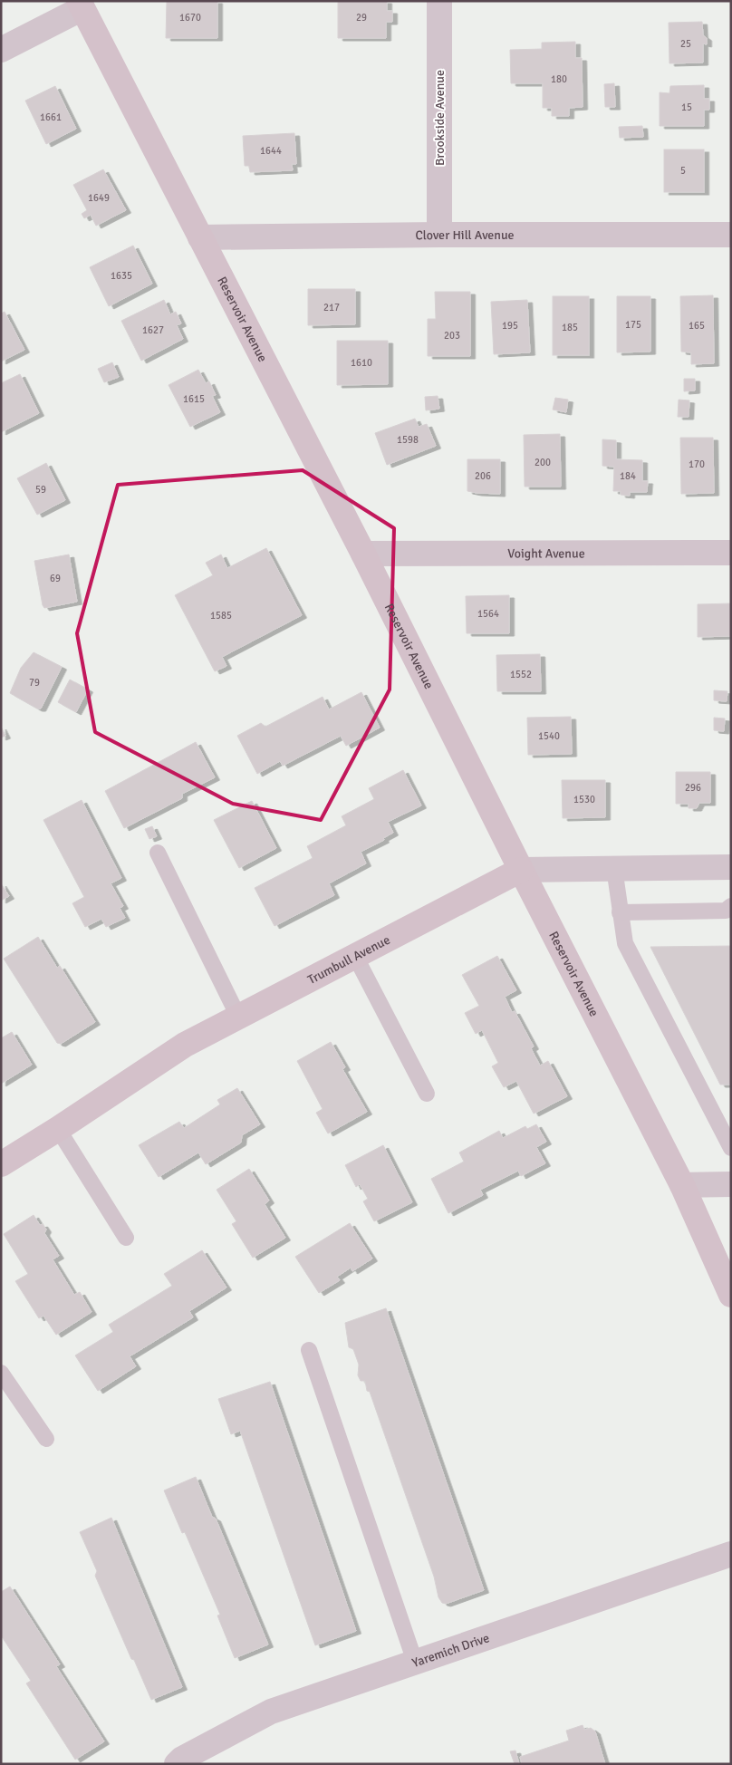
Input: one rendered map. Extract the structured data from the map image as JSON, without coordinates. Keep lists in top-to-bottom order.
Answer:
{
  "streets": {
    "main road": ["Reservoir Avenue", "Trumbull Avenue"],
    "street": [
      "Brookside Avenue",
      "Clover Hill Avenue",
      "Voight Avenue",
      "Yaremich Drive"
    ]
  },
  "crossings": [
    ["Brookside Avenue", "Clover Hill Avenue"],
    ["Clover Hill Avenue", "Reservoir Avenue"],
    ["Reservoir Avenue", "Voight Avenue"],
    ["Reservoir Avenue", "Trumbull Avenue"]
  ],
  "house_numbers": [
    "1670",
    "29",
    "25",
    "180",
    "15",
    "1661",
    "1644",
    "5",
    "1649",
    "1635",
    "217",
    "175",
    "195",
    "165",
    "185",
    "1627",
    "203",
    "1610",
    "1615",
    "1598",
    "200",
    "170",
    "206",
    "184",
    "59",
    "69",
    "1564",
    "1585",
    "1552",
    "79",
    "1540",
    "296",
    "1530"
  ]
}
